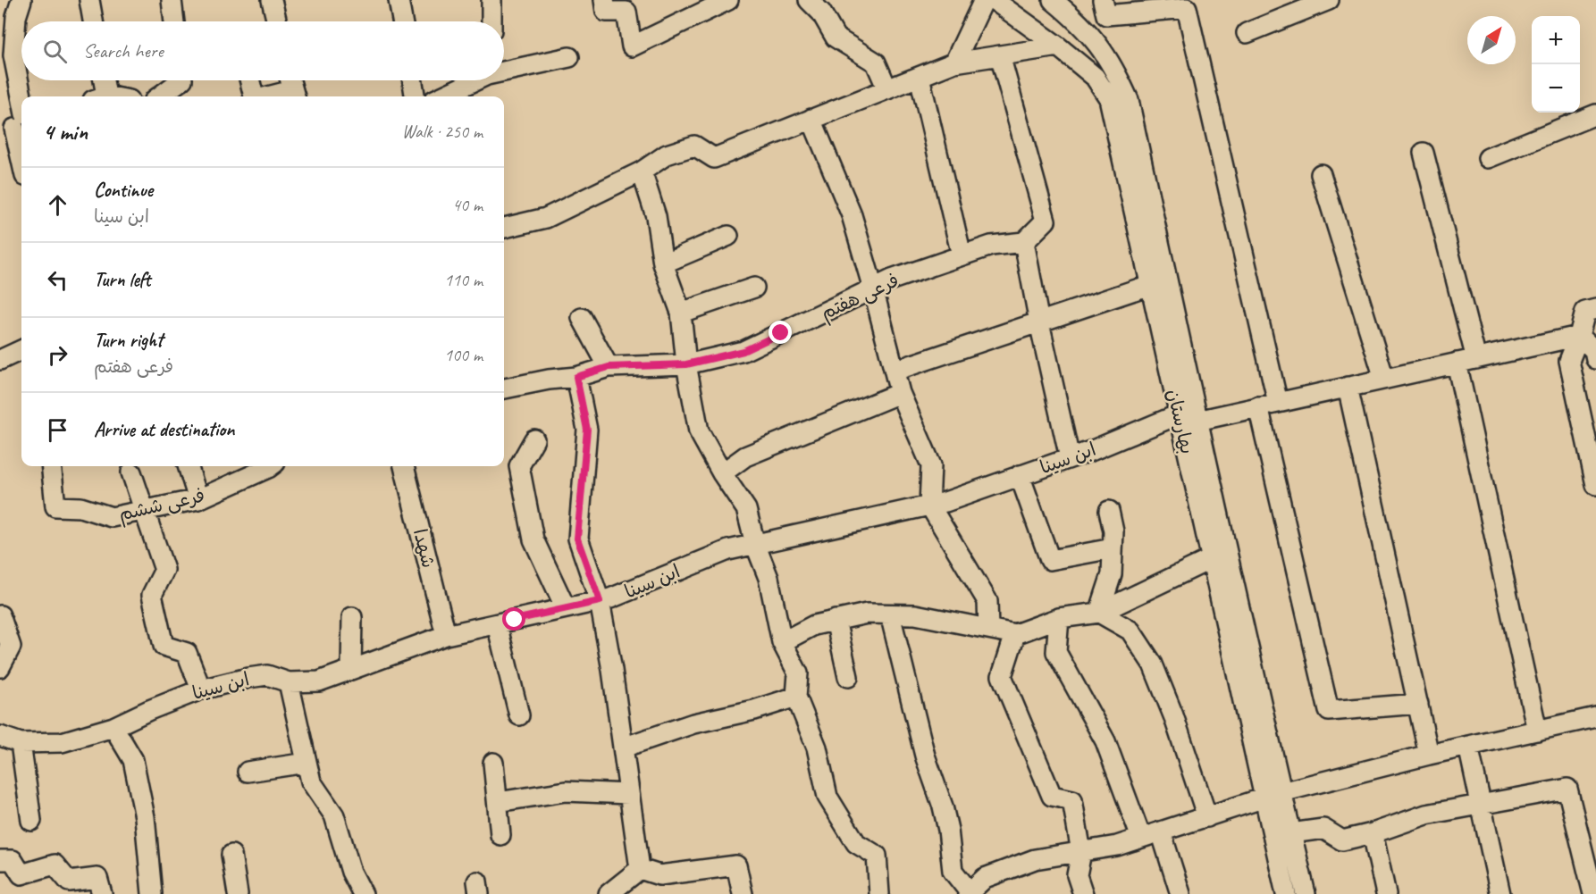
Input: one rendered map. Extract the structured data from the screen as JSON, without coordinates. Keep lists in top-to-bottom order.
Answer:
{
  "streets": {
    "street": [
      "فرعی هفتم",
      "بهارستان",
      "ابن سینا",
      "فرعی ششم",
      "شهدا"
    ]
  },
  "crossings": [
    ["بهارستان", "ابن سینا"],
    ["ابن سینا", "شهدا"]
  ],
  "north": "top right",
  "page": {
    "map_buttons": ["+", "−"],
    "search": "Search here",
    "heading": ["4 min", "Walk · 250 m"],
    "list": [
      ["Continue", "ابن سینا", "40 m"],
      ["Turn left", "110 m"],
      ["Turn right", "فرعی هفتم", "100 m"],
      "Arrive at destination"
    ]
  }
}
